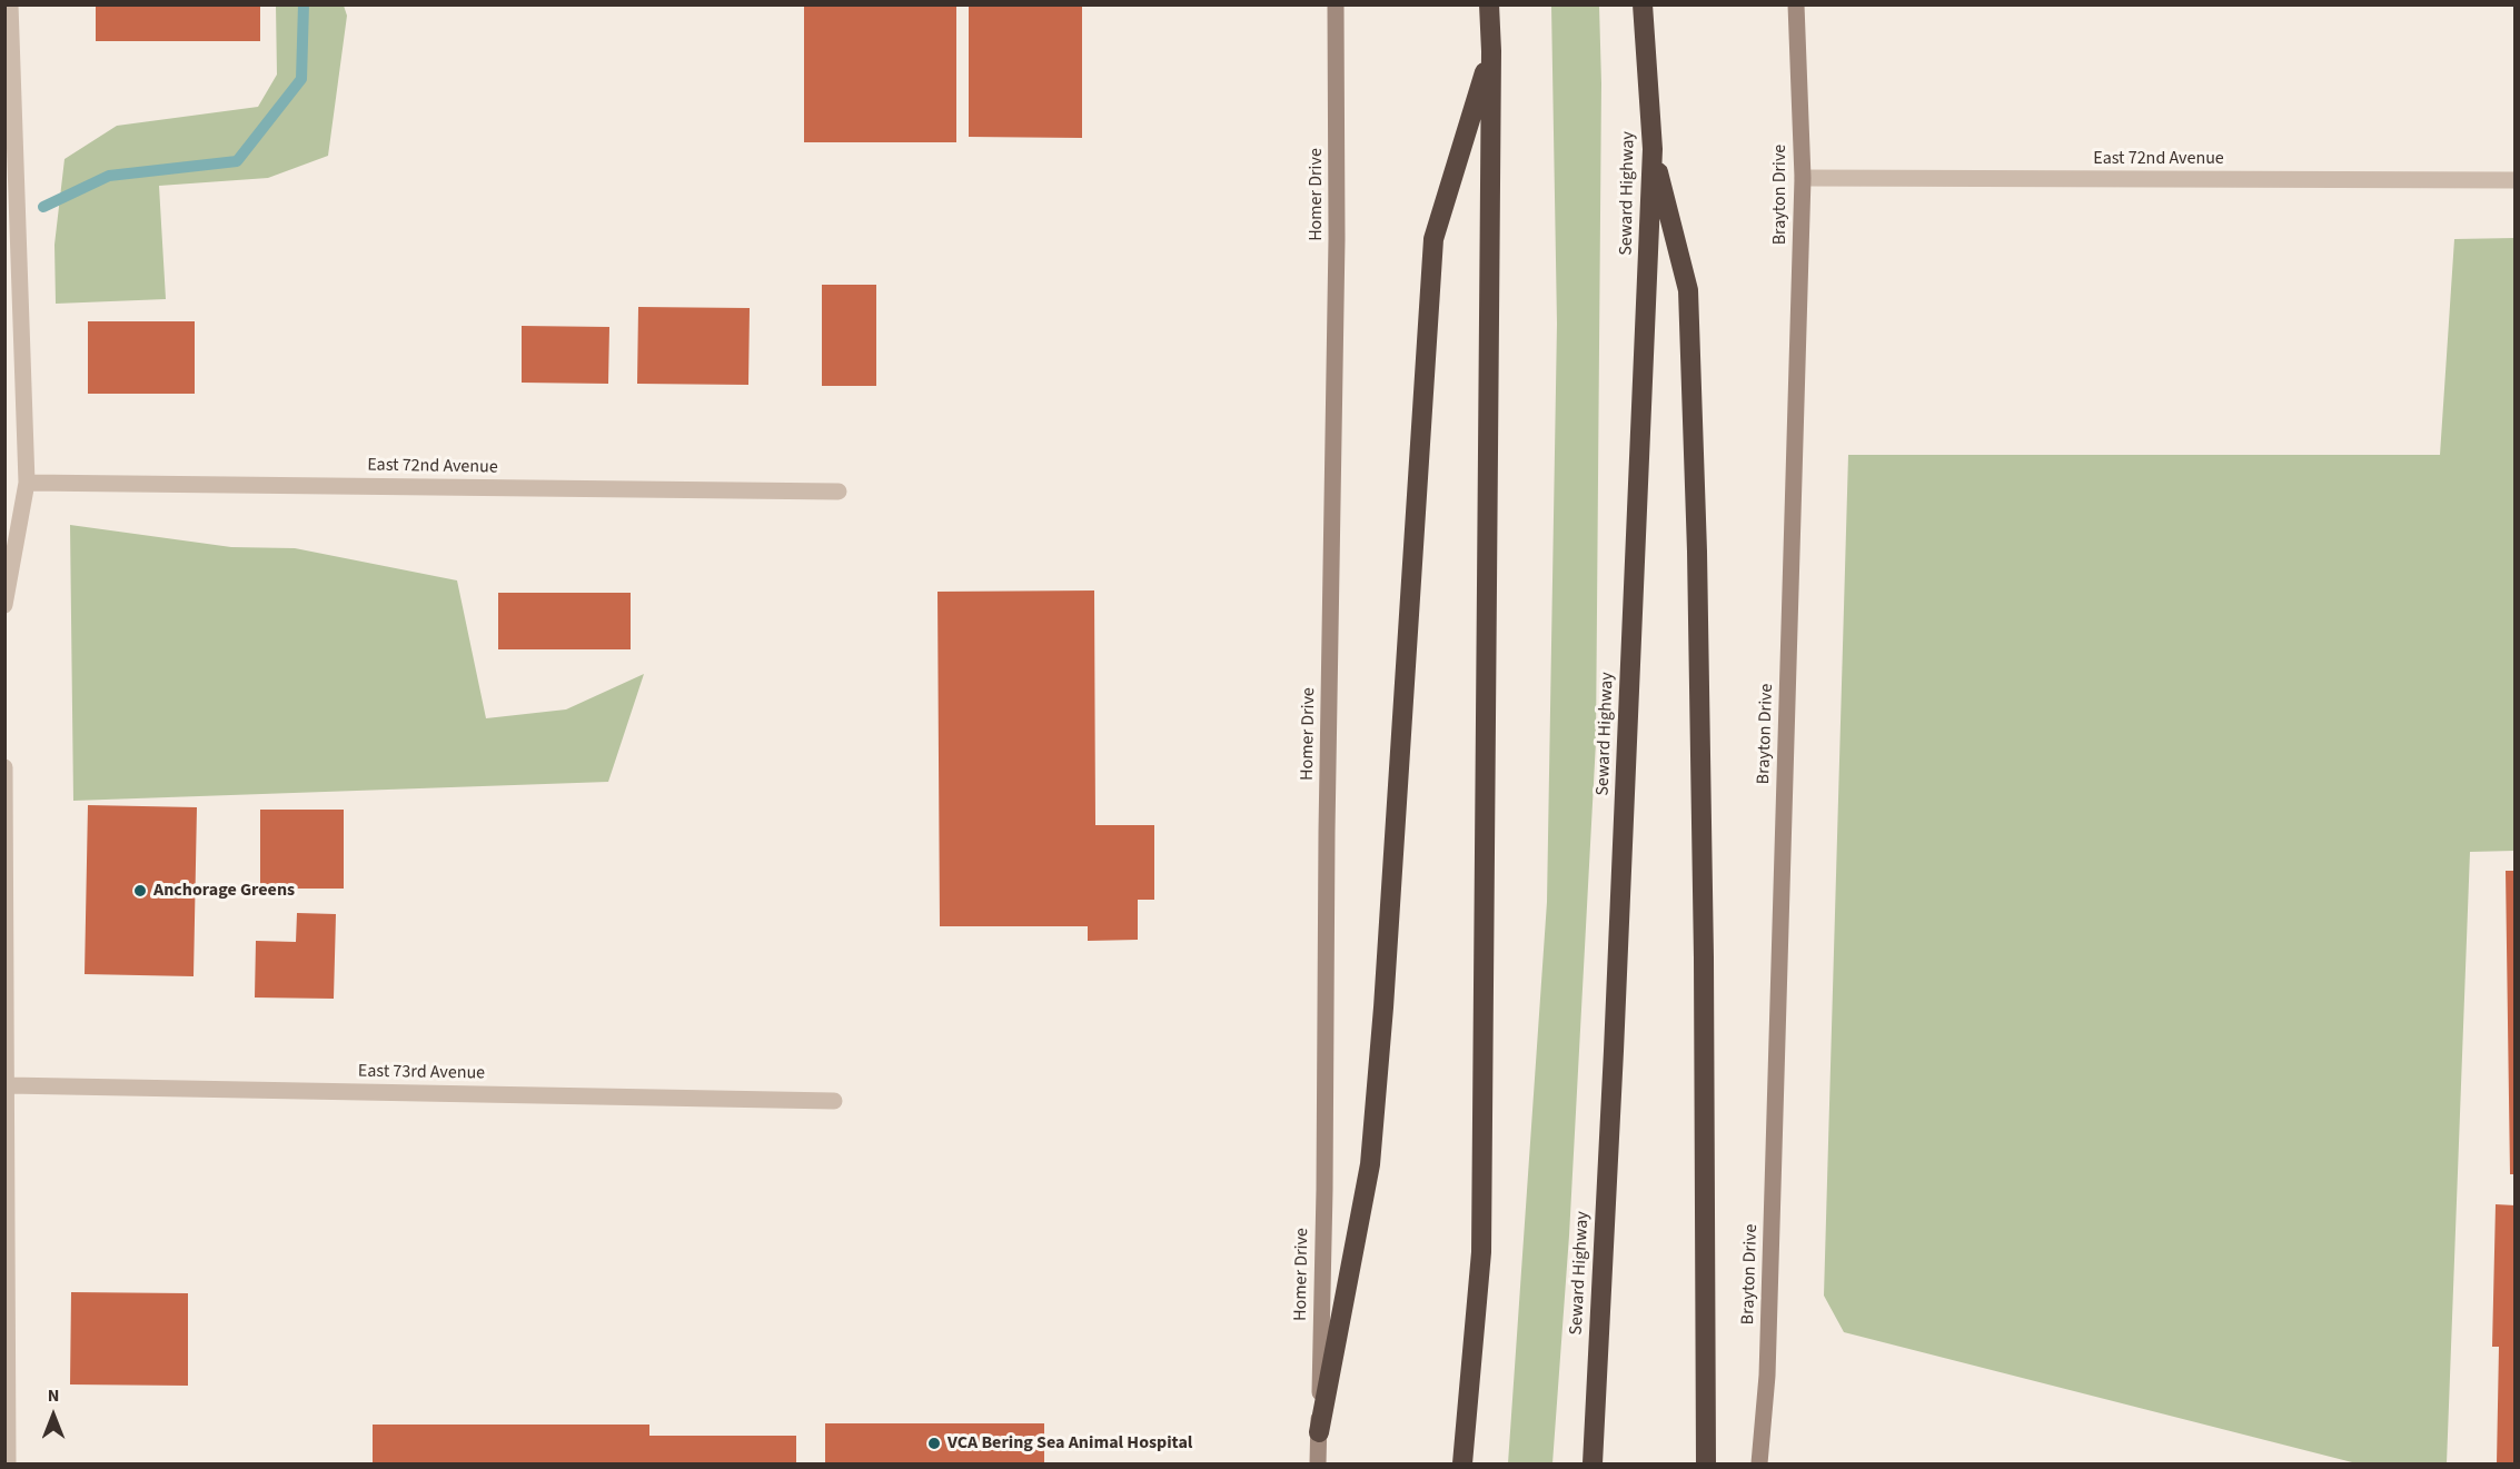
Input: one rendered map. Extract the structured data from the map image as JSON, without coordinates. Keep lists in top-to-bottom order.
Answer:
{
  "streets": {
    "highway": ["Seward Highway"],
    "street": [
      "East 72nd Avenue",
      "Homer Drive",
      "Brayton Drive",
      "East 73rd Avenue"
    ]
  },
  "crossings": [
    ["East 72nd Avenue", "Brayton Drive"]
  ],
  "places": ["Anchorage Greens", "VCA Bering Sea Animal Hospital"],
  "north": "top"
}
